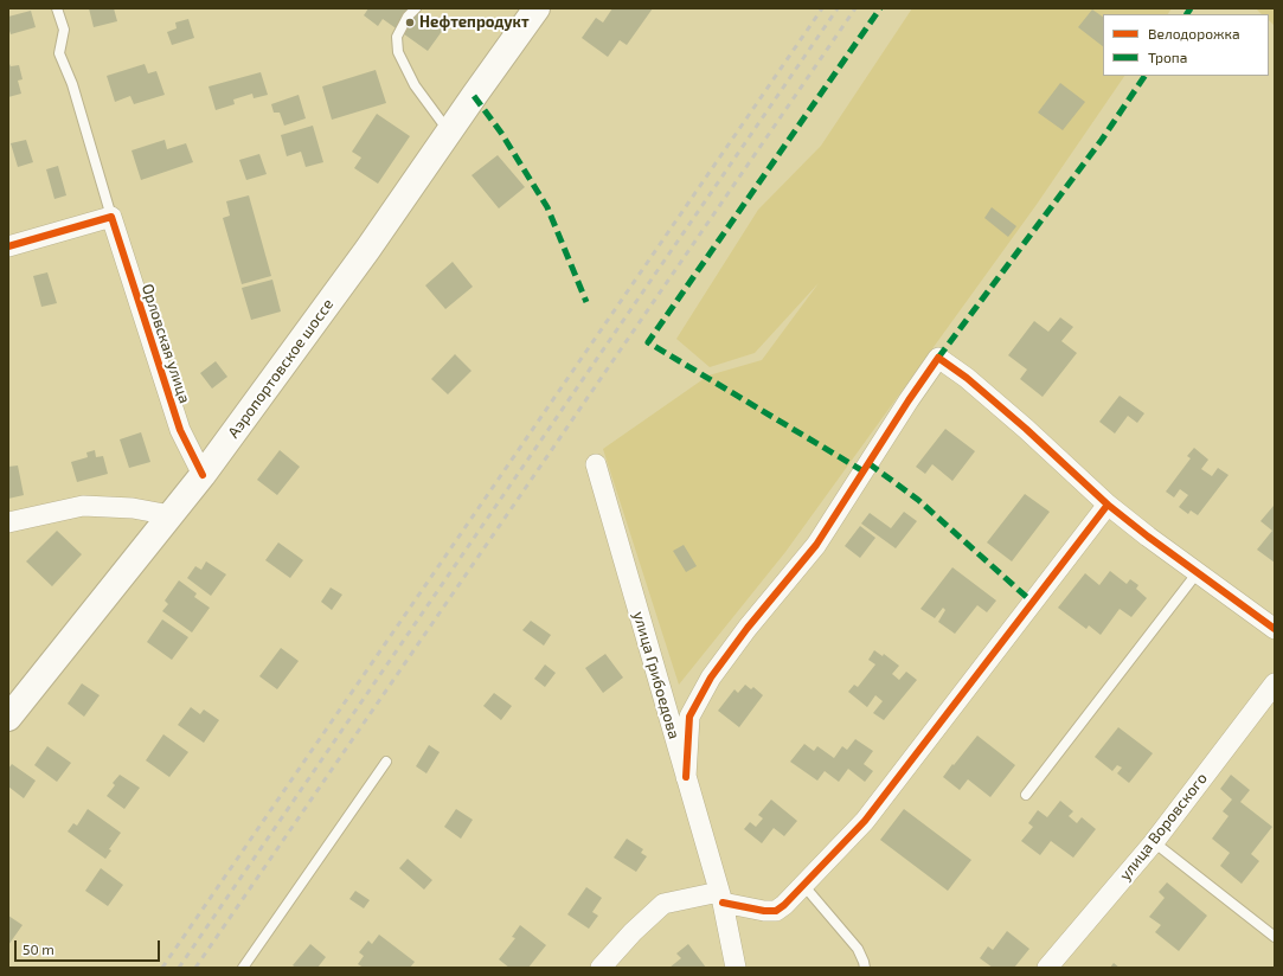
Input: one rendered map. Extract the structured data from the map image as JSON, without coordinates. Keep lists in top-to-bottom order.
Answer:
{
  "streets": {
    "main road": ["Аэропортовское шоссе"],
    "street": ["Орловская улица", "улица Грибоедова", "улица Воровского"]
  },
  "crossings": [
    ["Орловская улица", "Аэропортовское шоссе"]
  ],
  "places": ["Нефтепродукт"],
  "legend": ["Велодорожка", "Тропа"],
  "scale_bar": "50 m"
}
